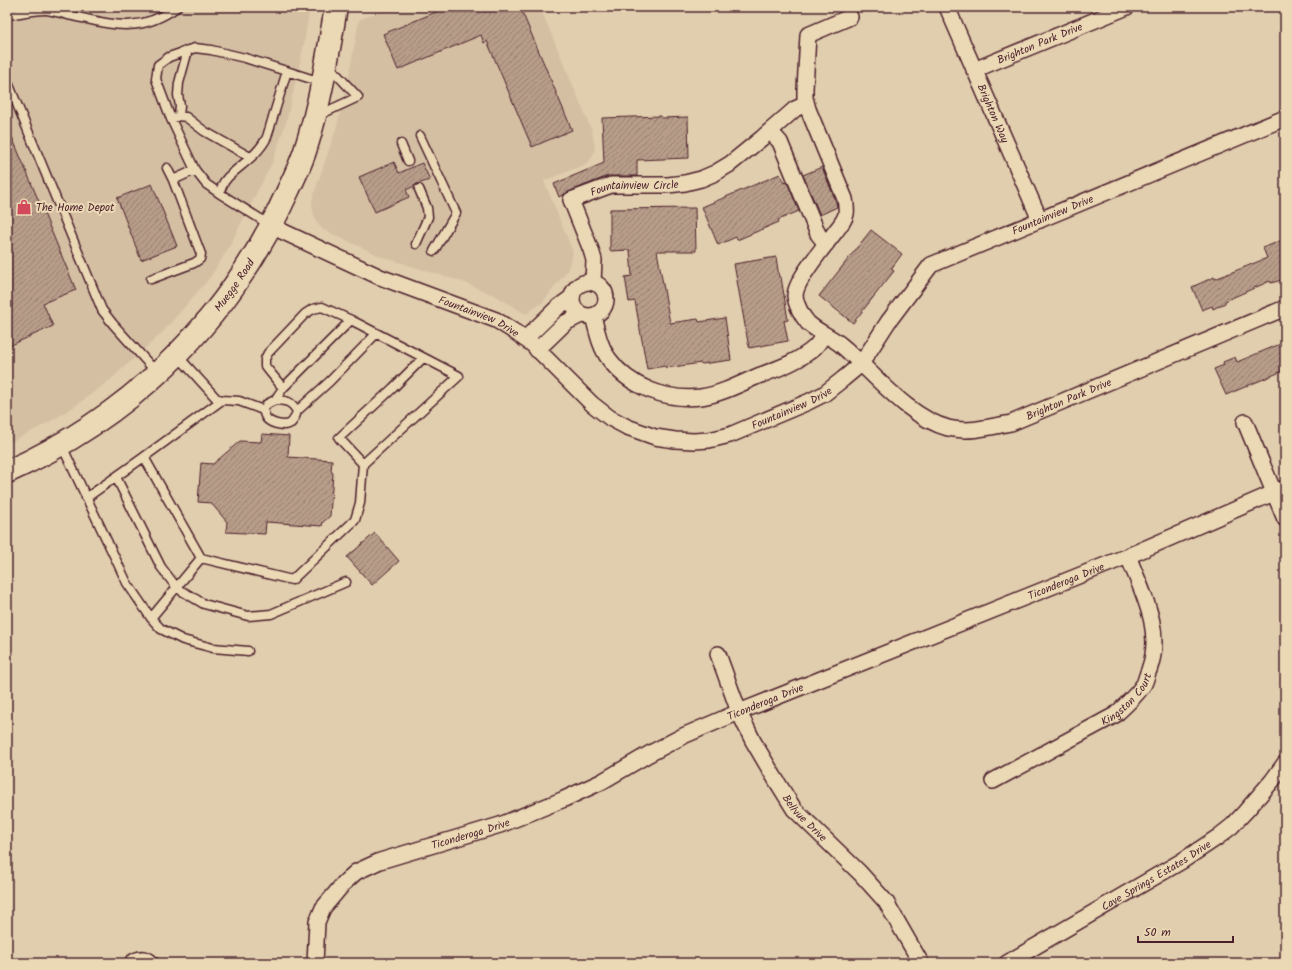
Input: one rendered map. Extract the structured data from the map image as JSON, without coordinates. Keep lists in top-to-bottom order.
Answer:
{
  "streets": {
    "main road": ["Muegge Road"],
    "street": [
      "Brighton Park Drive",
      "Brighton Way",
      "Fountainview Circle",
      "Fountainview Drive",
      "Ticonderoga Drive",
      "Kingston Court",
      "Bellvue Drive",
      "Cave Springs Estates Drive"
    ]
  },
  "crossings": [
    ["Brighton Park Drive", "Brighton Way"],
    ["Brighton Park Drive", "Fountainview Drive"],
    ["Brighton Way", "Fountainview Drive"],
    ["Fountainview Drive", "Muegge Road"],
    ["Ticonderoga Drive", "Kingston Court"],
    ["Ticonderoga Drive", "Bellvue Drive"]
  ],
  "places": {
    "shop": ["The Home Depot"]
  },
  "scale_bar": "50 m"
}
